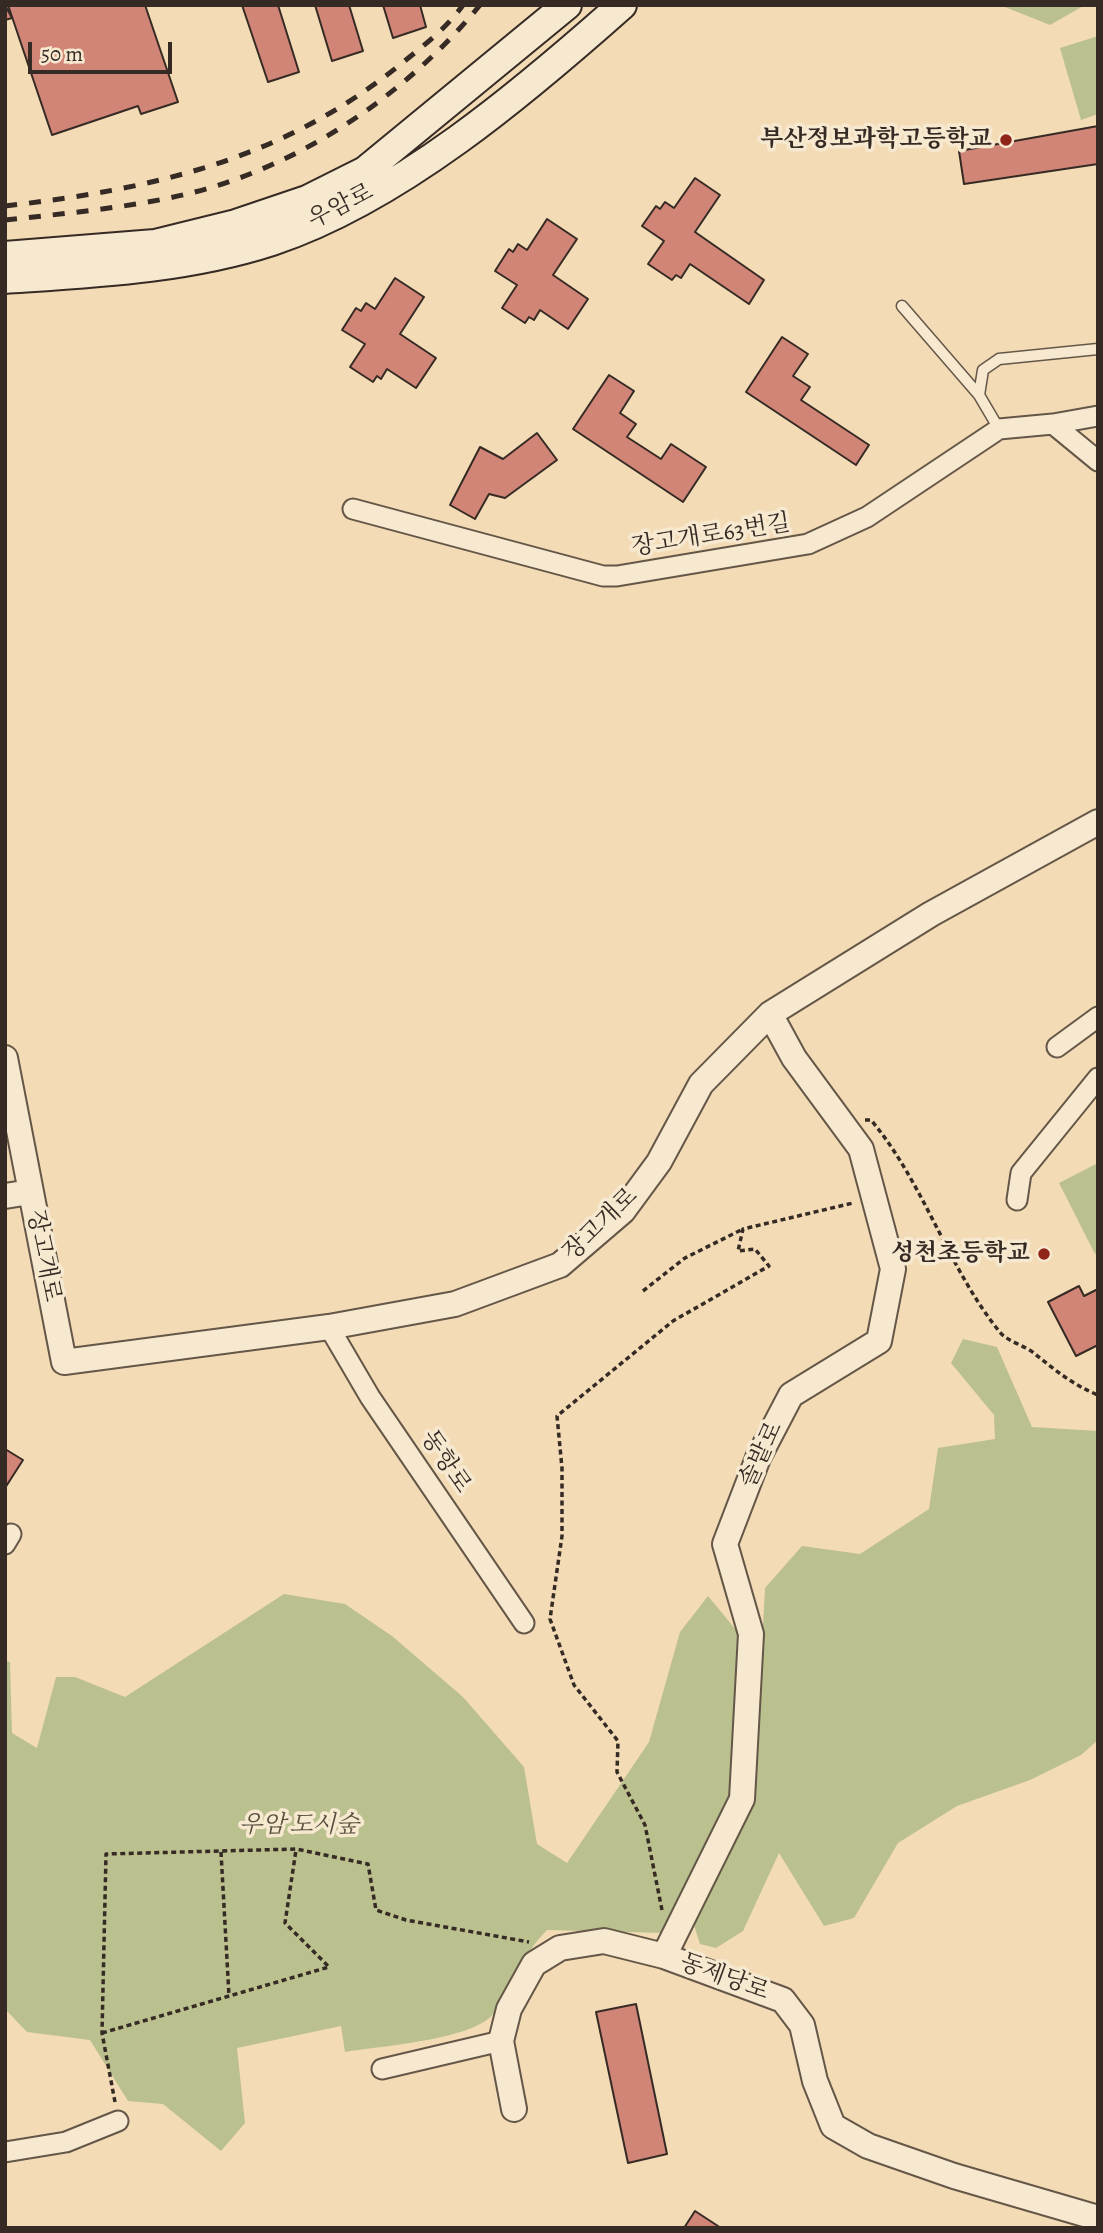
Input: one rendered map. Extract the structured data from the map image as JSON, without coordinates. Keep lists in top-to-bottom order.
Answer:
{
  "streets": {
    "main road": ["우암로"],
    "street": [
      "장고개로63번길",
      "장고개로",
      "솔밭로",
      "동항로",
      "동제당로"
    ]
  },
  "crossings": [
    ["장고개로", "솔밭로"],
    ["장고개로", "동항로"],
    ["솔밭로", "동제당로"]
  ],
  "parks": ["우암 도시숲"],
  "places": ["부산정보과학고등학교", "성천초등학교"],
  "scale_bar": "50 m"
}
